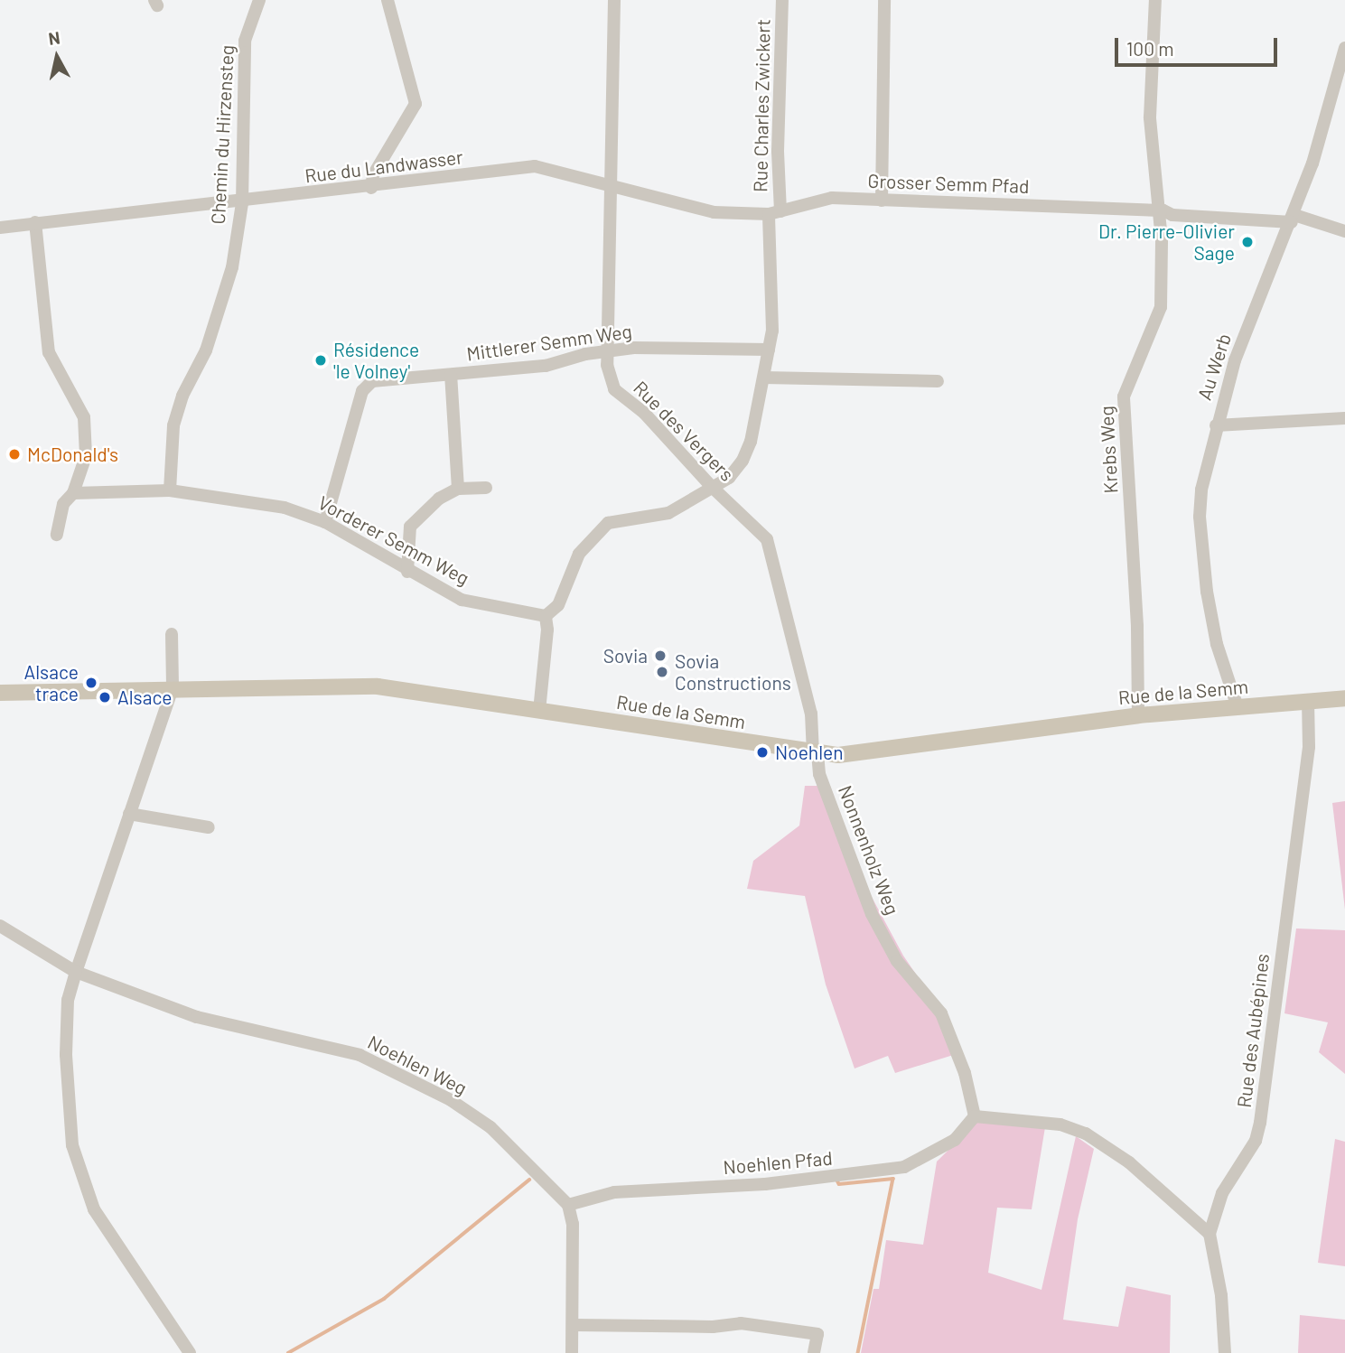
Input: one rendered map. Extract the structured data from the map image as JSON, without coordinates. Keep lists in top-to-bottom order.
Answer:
{
  "streets": {
    "main road": ["Rue de la Semm"],
    "street": [
      "Rue Charles Zwickert",
      "Chemin du Hirzensteg",
      "Rue du Landwasser",
      "Grosser Semm Pfad",
      "Mittlerer Semm Weg",
      "Au Werb",
      "Rue des Vergers",
      "Krebs Weg",
      "Vorderer Semm Weg",
      "Nonnenholz Weg",
      "Rue des Aubépines",
      "Noehlen Weg",
      "Noehlen Pfad"
    ]
  },
  "crossings": [
    ["Rue Charles Zwickert", "Rue du Landwasser"],
    ["Rue Charles Zwickert", "Grosser Semm Pfad"],
    ["Chemin du Hirzensteg", "Rue du Landwasser"],
    ["Chemin du Hirzensteg", "Vorderer Semm Weg"],
    ["Rue du Landwasser", "Grosser Semm Pfad"],
    ["Rue du Landwasser", "Rue des Vergers"],
    ["Grosser Semm Pfad", "Au Werb"],
    ["Grosser Semm Pfad", "Krebs Weg"],
    ["Mittlerer Semm Weg", "Rue des Vergers"],
    ["Mittlerer Semm Weg", "Vorderer Semm Weg"],
    ["Au Werb", "Rue de la Semm"],
    ["Rue des Vergers", "Rue de la Semm"],
    ["Rue des Vergers", "Nonnenholz Weg"],
    ["Krebs Weg", "Rue de la Semm"],
    ["Rue de la Semm", "Nonnenholz Weg"],
    ["Rue de la Semm", "Rue des Aubépines"],
    ["Nonnenholz Weg", "Noehlen Pfad"],
    ["Noehlen Weg", "Noehlen Pfad"]
  ],
  "places": [
    "Dr. Pierre-Olivier Sage",
    "Résidence 'le Volney'",
    "McDonald's",
    "Sovia",
    "Sovia Constructions",
    "Alsace trace",
    "Alsace",
    "Noehlen"
  ],
  "scale_bar": "100 m",
  "north": "top"
}
